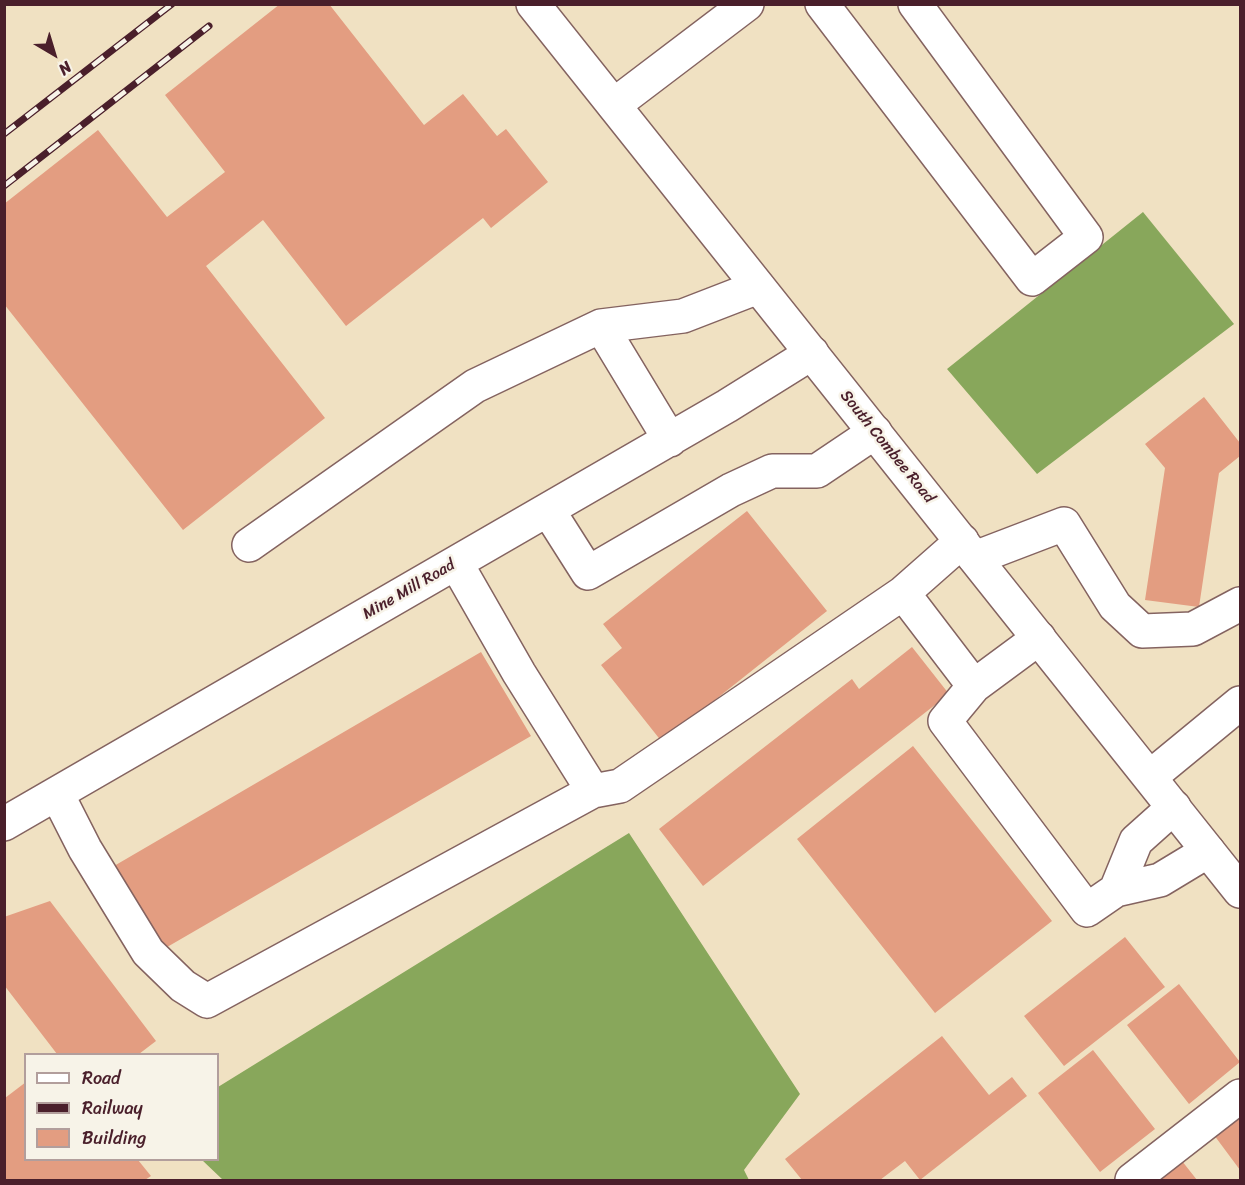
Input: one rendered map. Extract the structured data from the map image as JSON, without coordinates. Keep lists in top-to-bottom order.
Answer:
{
  "streets": {
    "main road": ["South Combee Road", "Mine Mill Road"]
  },
  "crossings": [
    ["South Combee Road", "Mine Mill Road"]
  ],
  "legend": ["Road", "Railway", "Building"],
  "north": "bottom right"
}
